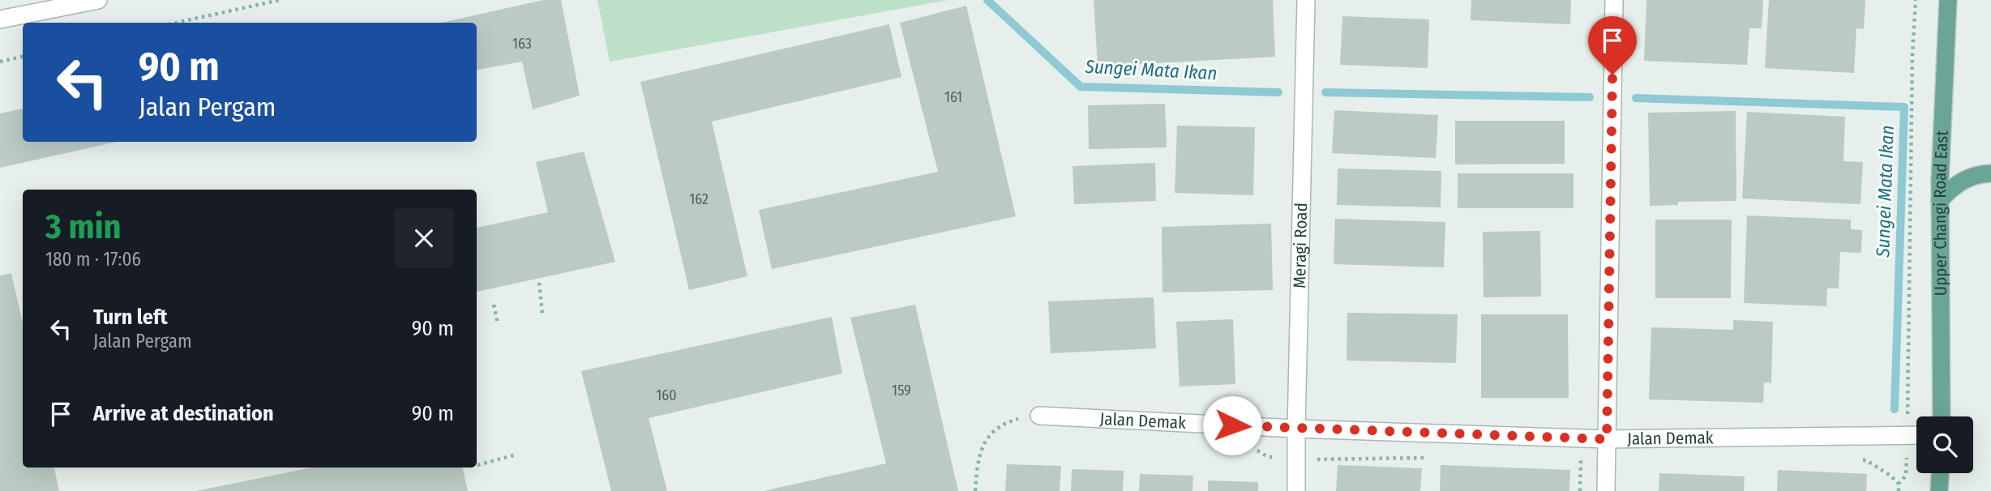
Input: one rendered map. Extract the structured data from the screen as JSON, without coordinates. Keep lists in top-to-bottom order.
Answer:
{
  "streets": {
    "main road": ["Upper Changi Road East"],
    "street": ["Meragi Road", "Jalan Demak"]
  },
  "crossings": [
    ["Meragi Road", "Jalan Demak"]
  ],
  "water": ["Sungei Mata Ikan"],
  "house_numbers": [
    "163",
    "161",
    "162",
    "159",
    "160"
  ],
  "page": {
    "turn": ["90 m", "Jalan Pergam"],
    "heading": ["3 min", "180 m · 17:06"],
    "list": [
      {
        "name": "Turn left",
        "note": "Jalan Pergam",
        "value": "90 m"
      },
      {
        "name": "Arrive at destination",
        "value": "90 m"
      }
    ]
  }
}
